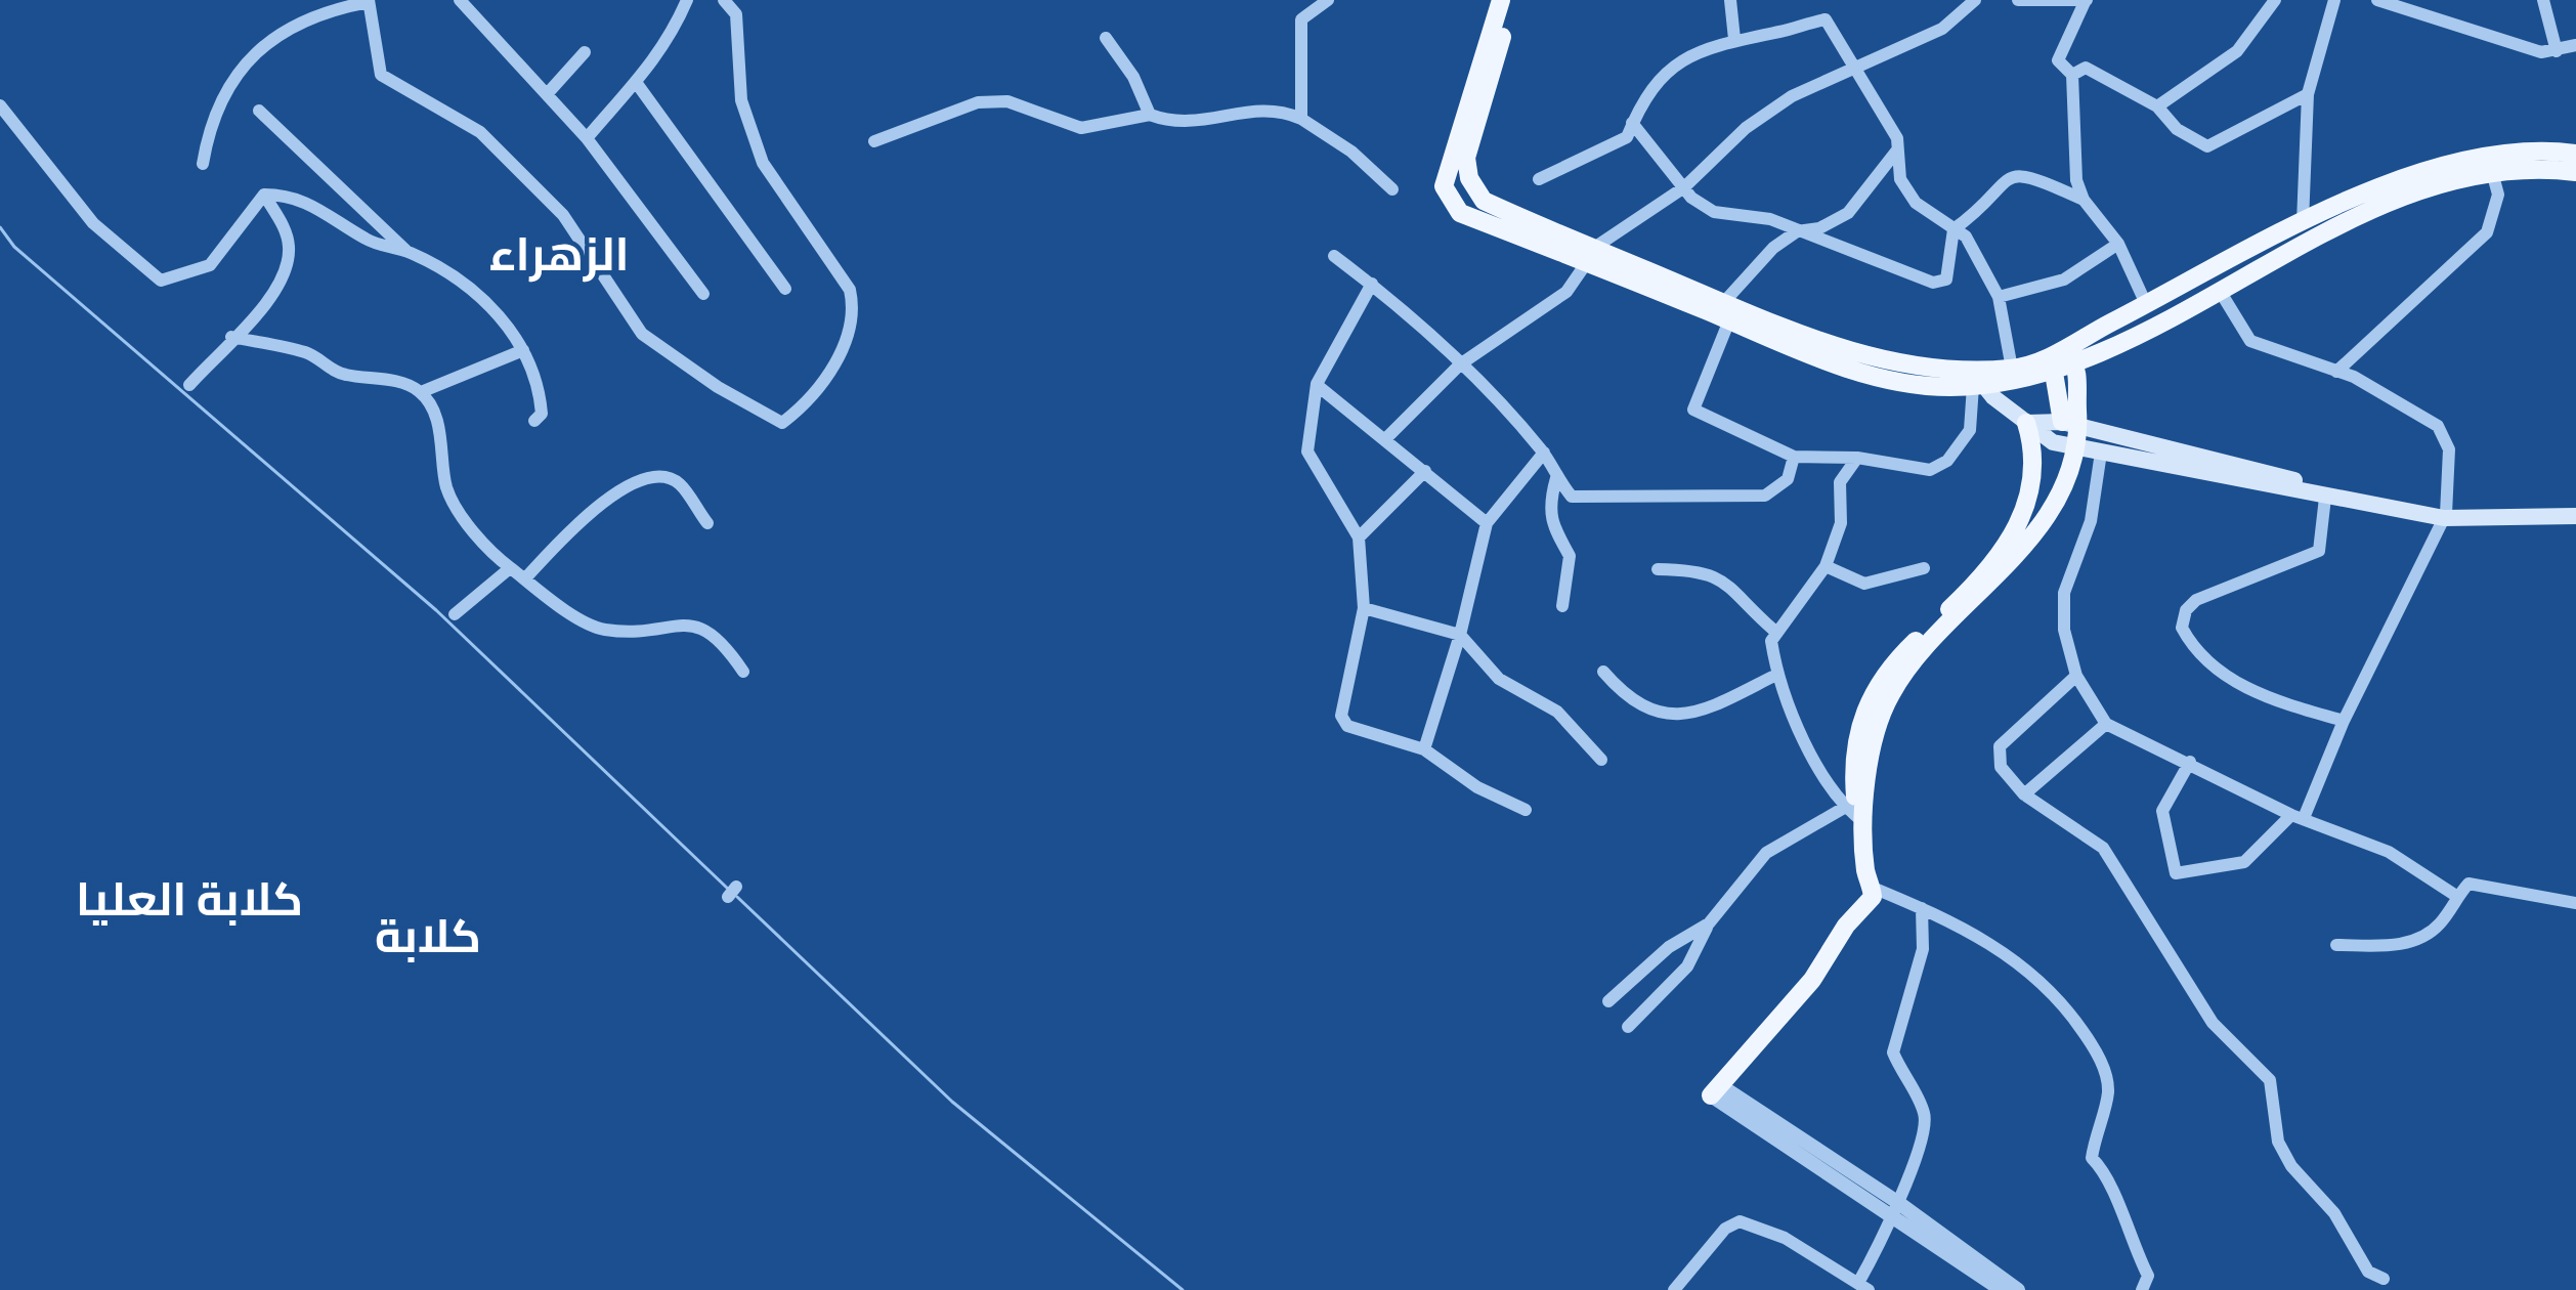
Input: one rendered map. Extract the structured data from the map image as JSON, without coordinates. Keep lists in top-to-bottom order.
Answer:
{
  "districts": ["الزهراء", "كلابة العليا", "كلابة"]
}
